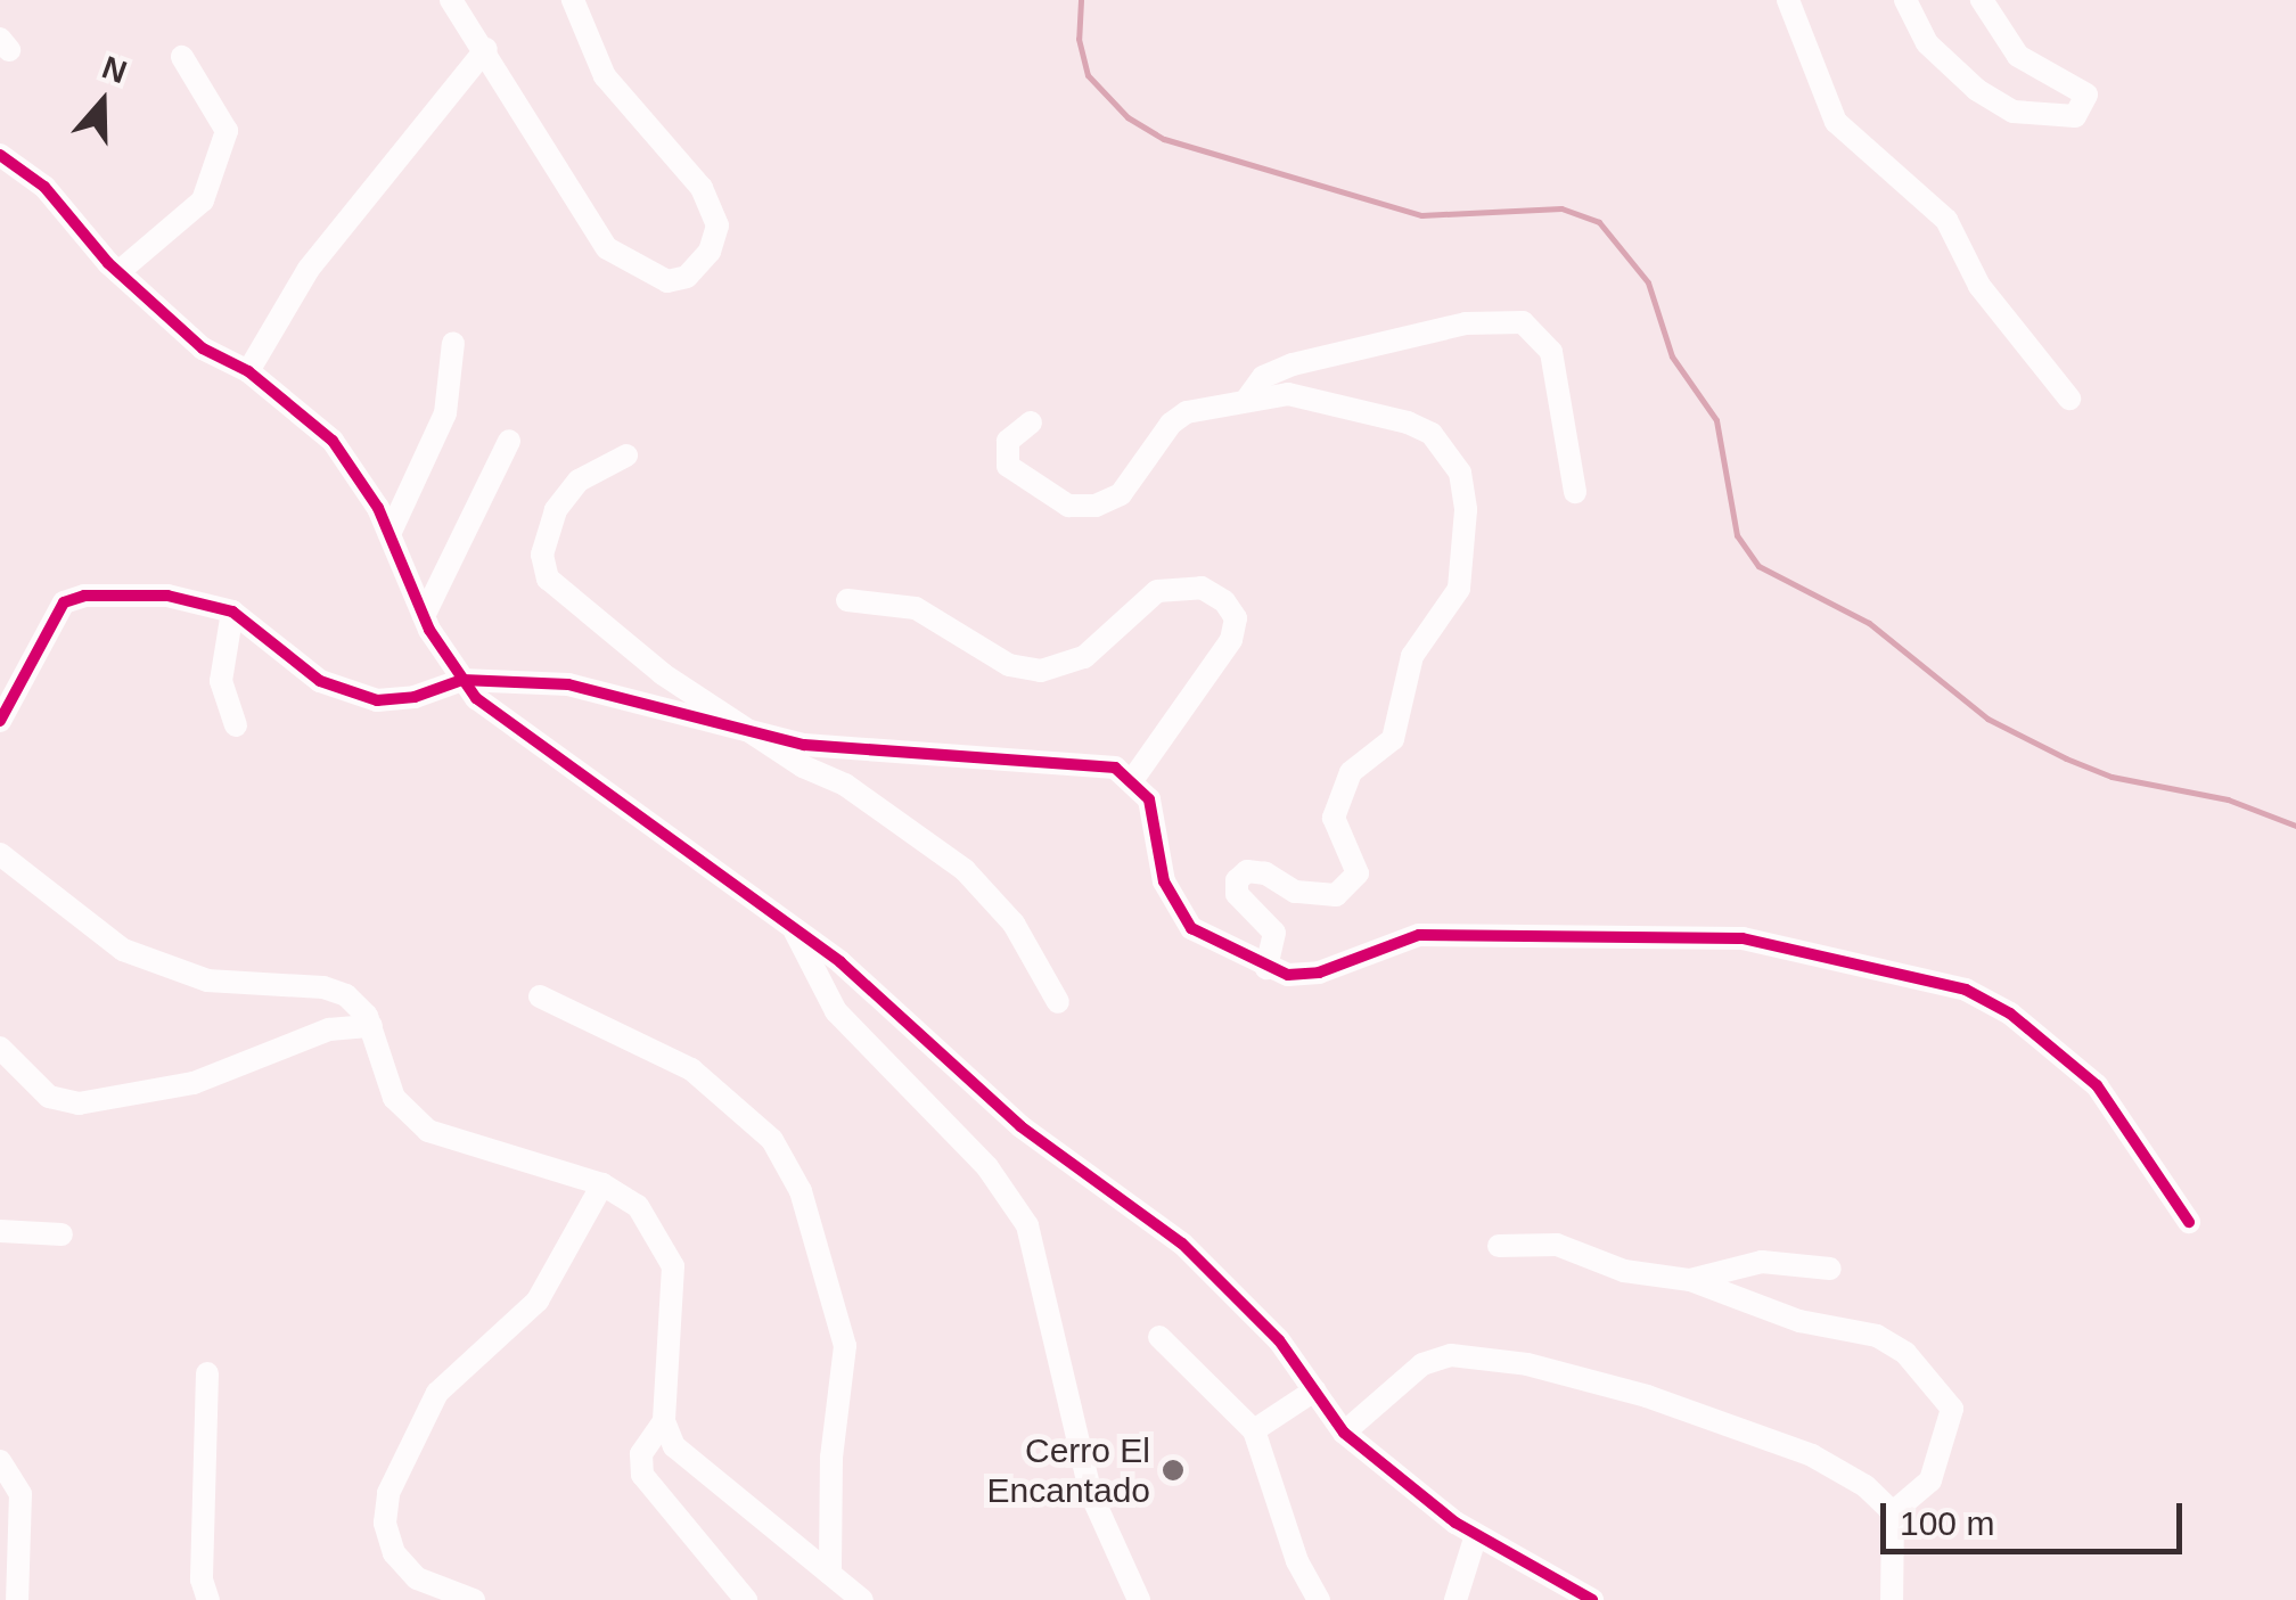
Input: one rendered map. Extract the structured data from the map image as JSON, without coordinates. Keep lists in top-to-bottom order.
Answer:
{
  "places": ["Cerro El Encantado"],
  "scale_bar": "100 m",
  "north": "top"
}
